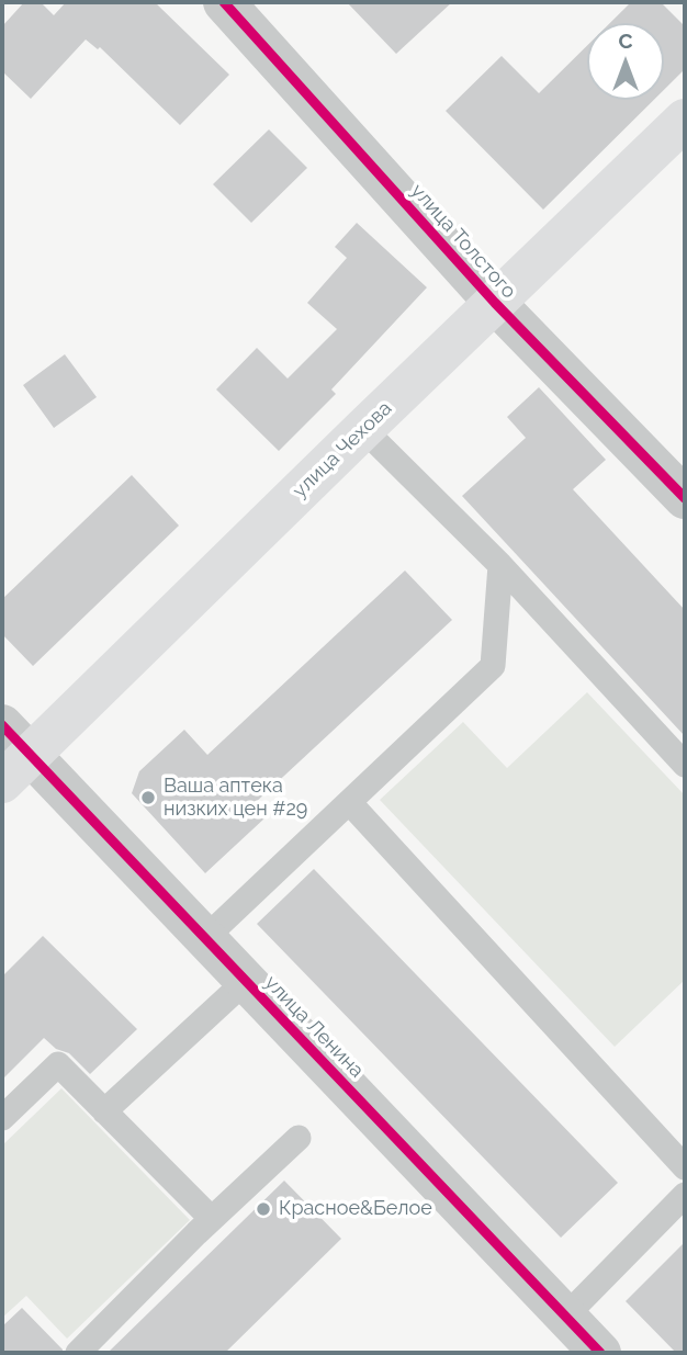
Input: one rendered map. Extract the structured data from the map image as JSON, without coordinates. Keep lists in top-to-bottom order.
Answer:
{
  "streets": {
    "main road": ["улица Чехова"],
    "street": ["улица Толстого", "улица Ленина"]
  },
  "crossings": [
    ["улица Толстого", "улица Чехова"],
    ["улица Чехова", "улица Ленина"]
  ],
  "places": ["Ваша аптека низких цен #29", "Красное&Белое"],
  "north": "top"
}
